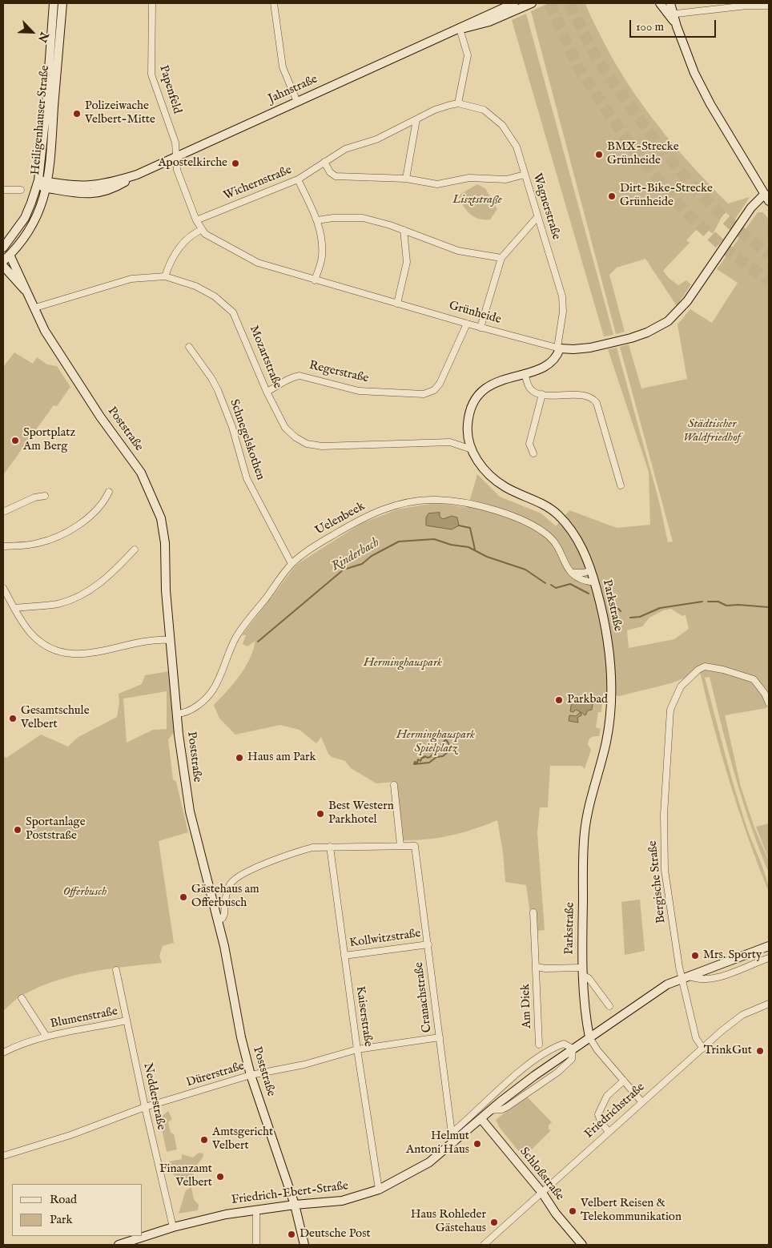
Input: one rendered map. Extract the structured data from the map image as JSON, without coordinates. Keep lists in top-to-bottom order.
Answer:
{
  "streets": {
    "street": [
      "Papenfeld",
      "Jahnstraße",
      "Heiligenhauser Straße",
      "Wichernstraße",
      "Wagnerstraße",
      "Grünheide",
      "Mozartstraße",
      "Regerstraße",
      "Poststraße",
      "Schnegelskothen",
      "Uelenbeek",
      "Parkstraße",
      "Bergische Straße",
      "Kollwitzstraße",
      "Cranachstraße",
      "Am Diek",
      "Kaiserstraße",
      "Blumenstraße",
      "Dürerstraße",
      "Nedderstraße",
      "Friedrichstraße",
      "Schloßstraße",
      "Friedrich-Ebert-Straße"
    ]
  },
  "crossings": [
    ["Papenfeld", "Jahnstraße"],
    ["Papenfeld", "Grünheide"],
    ["Jahnstraße", "Heiligenhauser Straße"],
    ["Jahnstraße", "Grünheide"],
    ["Heiligenhauser Straße", "Poststraße"],
    ["Wichernstraße", "Grünheide"],
    ["Wagnerstraße", "Grünheide"],
    ["Wagnerstraße", "Parkstraße"],
    ["Grünheide", "Regerstraße"],
    ["Grünheide", "Parkstraße"],
    ["Mozartstraße", "Regerstraße"],
    ["Mozartstraße", "Poststraße"],
    ["Mozartstraße", "Parkstraße"],
    ["Poststraße", "Uelenbeek"],
    ["Poststraße", "Dürerstraße"],
    ["Poststraße", "Friedrich-Ebert-Straße"],
    ["Schnegelskothen", "Uelenbeek"],
    ["Parkstraße", "Am Diek"],
    ["Parkstraße", "Friedrich-Ebert-Straße"],
    ["Bergische Straße", "Friedrichstraße"],
    ["Bergische Straße", "Friedrich-Ebert-Straße"],
    ["Kollwitzstraße", "Cranachstraße"],
    ["Kollwitzstraße", "Kaiserstraße"],
    ["Cranachstraße", "Dürerstraße"],
    ["Cranachstraße", "Friedrich-Ebert-Straße"],
    ["Kaiserstraße", "Dürerstraße"],
    ["Kaiserstraße", "Friedrich-Ebert-Straße"],
    ["Blumenstraße", "Nedderstraße"],
    ["Dürerstraße", "Nedderstraße"],
    ["Nedderstraße", "Friedrich-Ebert-Straße"],
    ["Friedrichstraße", "Schloßstraße"],
    ["Schloßstraße", "Friedrich-Ebert-Straße"]
  ],
  "water": ["Rinderbach"],
  "parks": [
    "Lisztstraße",
    "Städtischer Waldfriedhof",
    "Herminghauspark",
    "Herminghauspark Spielplatz",
    "Offerbusch"
  ],
  "places": [
    "Polizeiwache Velbert-Mitte",
    "BMX-Strecke Grünheide",
    "Apostelkirche",
    "Dirt-Bike-Strecke Grünheide",
    "Sportplatz Am Berg",
    "Parkbad",
    "Gesamtschule Velbert",
    "Haus am Park",
    "Best Western Parkhotel",
    "Sportanlage Poststraße",
    "Gästehaus am Offerbusch",
    "Mrs. Sporty",
    "TrinkGut",
    "Amtsgericht Velbert",
    "Helmut Antoni Haus",
    "Finanzamt Velbert",
    "Velbert Reisen & Telekommunikation",
    "Haus Rohleder Gästehaus",
    "Deutsche Post"
  ],
  "legend": ["Road", "Park"],
  "scale_bar": "100 m",
  "north": "bottom right"
}
